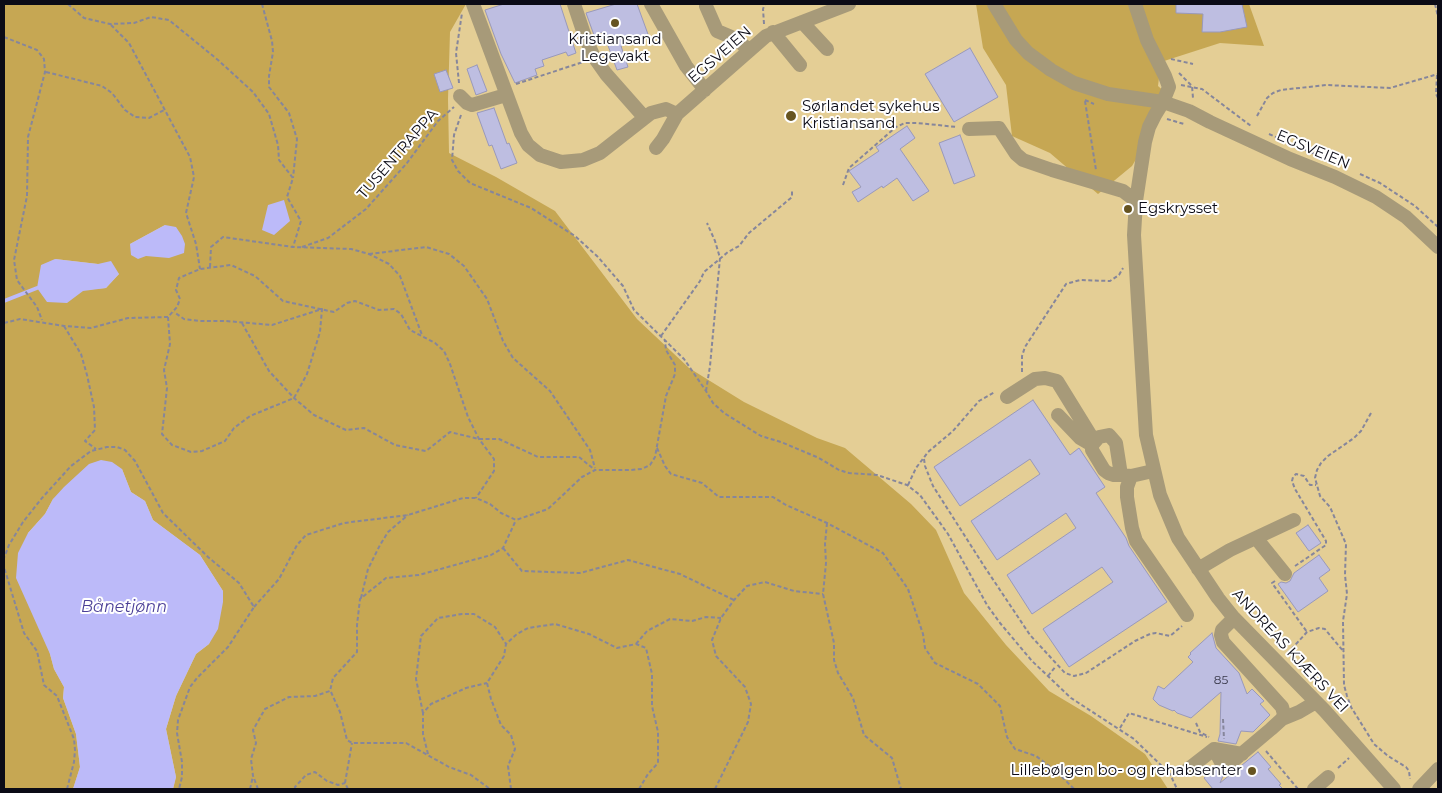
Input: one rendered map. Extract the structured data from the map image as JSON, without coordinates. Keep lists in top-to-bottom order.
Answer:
{
  "streets": {
    "street": ["EGSVEIEN", "ANDREAS KJÆRS VEI"],
    "path": ["TUSENTRAPPA"]
  },
  "crossings": [
    ["EGSVEIEN", "ANDREAS KJÆRS VEI"]
  ],
  "water": ["Bånetjønn"],
  "places": [
    "Kristiansand Legevakt",
    "Sørlandet sykehus Kristiansand",
    "Egskrysset",
    "Lillebølgen bo- og rehabsenter"
  ],
  "house_numbers": ["85"]
}
